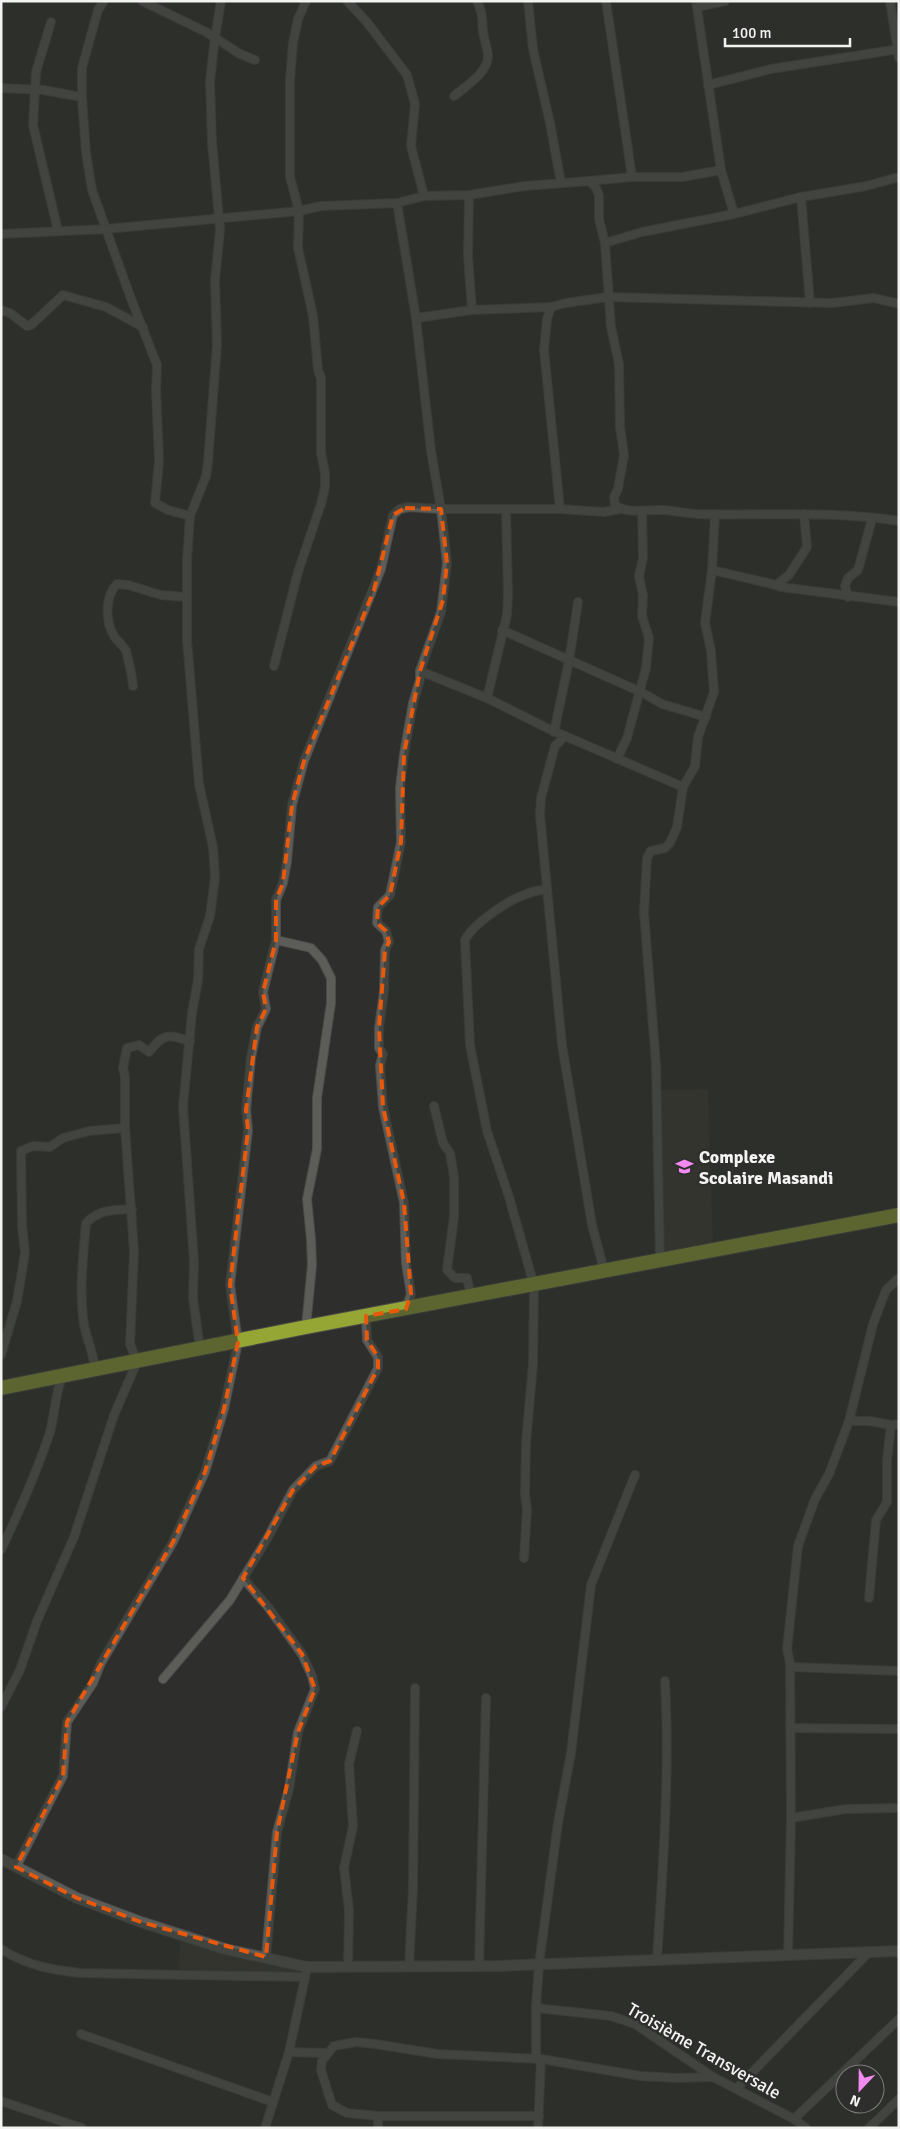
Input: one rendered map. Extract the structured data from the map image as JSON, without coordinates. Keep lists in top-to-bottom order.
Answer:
{
  "streets": {
    "street": ["Troisième Transversale"]
  },
  "places": {
    "school or university": ["Complexe Scolaire Masandi"]
  },
  "scale_bar": "100 m",
  "north": "bottom"
}
